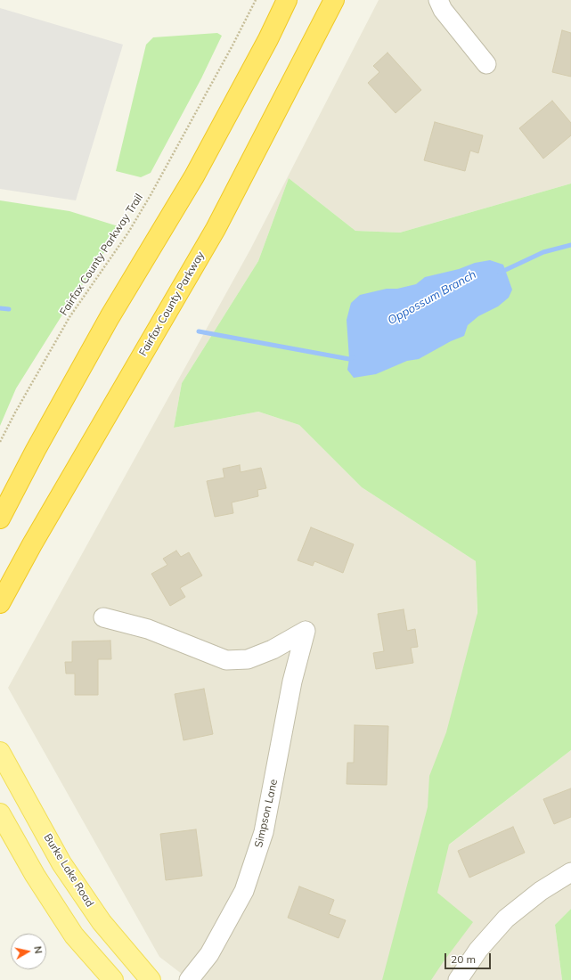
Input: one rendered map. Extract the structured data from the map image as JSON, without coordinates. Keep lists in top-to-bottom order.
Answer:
{
  "streets": {
    "highway": ["Fairfax County Parkway"],
    "main road": ["Burke Lake Road"],
    "street": ["Simpson Lane"],
    "path": ["Fairfax County Parkway Trail"]
  },
  "water": ["Oppossum Branch"],
  "scale_bar": "20 m",
  "north": "right"
}
